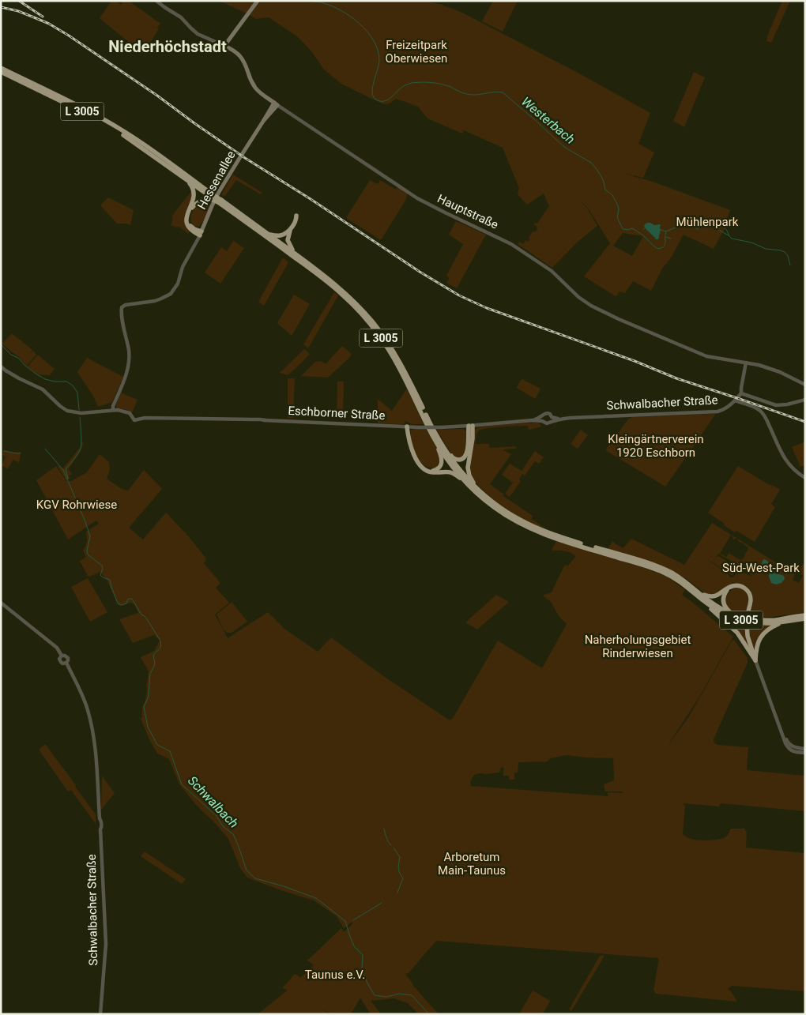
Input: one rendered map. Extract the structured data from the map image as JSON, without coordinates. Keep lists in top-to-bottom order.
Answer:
{
  "streets": {
    "highway": ["L 3005"],
    "main road": ["Hessenallee", "Hauptstraße"],
    "street": ["Schwalbacher Straße", "Eschborner Straße"]
  },
  "crossings": [
    ["Hessenallee", "Hauptstraße"],
    ["Hessenallee", "Eschborner Straße"],
    ["Schwalbacher Straße", "Eschborner Straße"]
  ],
  "districts": ["Niederhöchstadt"],
  "water": ["Westerbach", "Schwalbach"],
  "parks": [
    "Freizeitpark Oberwiesen",
    "Mühlenpark",
    "Kleingärtnerverein 1920 Eschborn",
    "KGV Rohrwiese",
    "Süd-West-Park",
    "Naherholungsgebiet Rinderwiesen",
    "Arboretum Main-Taunus",
    "Taunus e.V."
  ]
}
